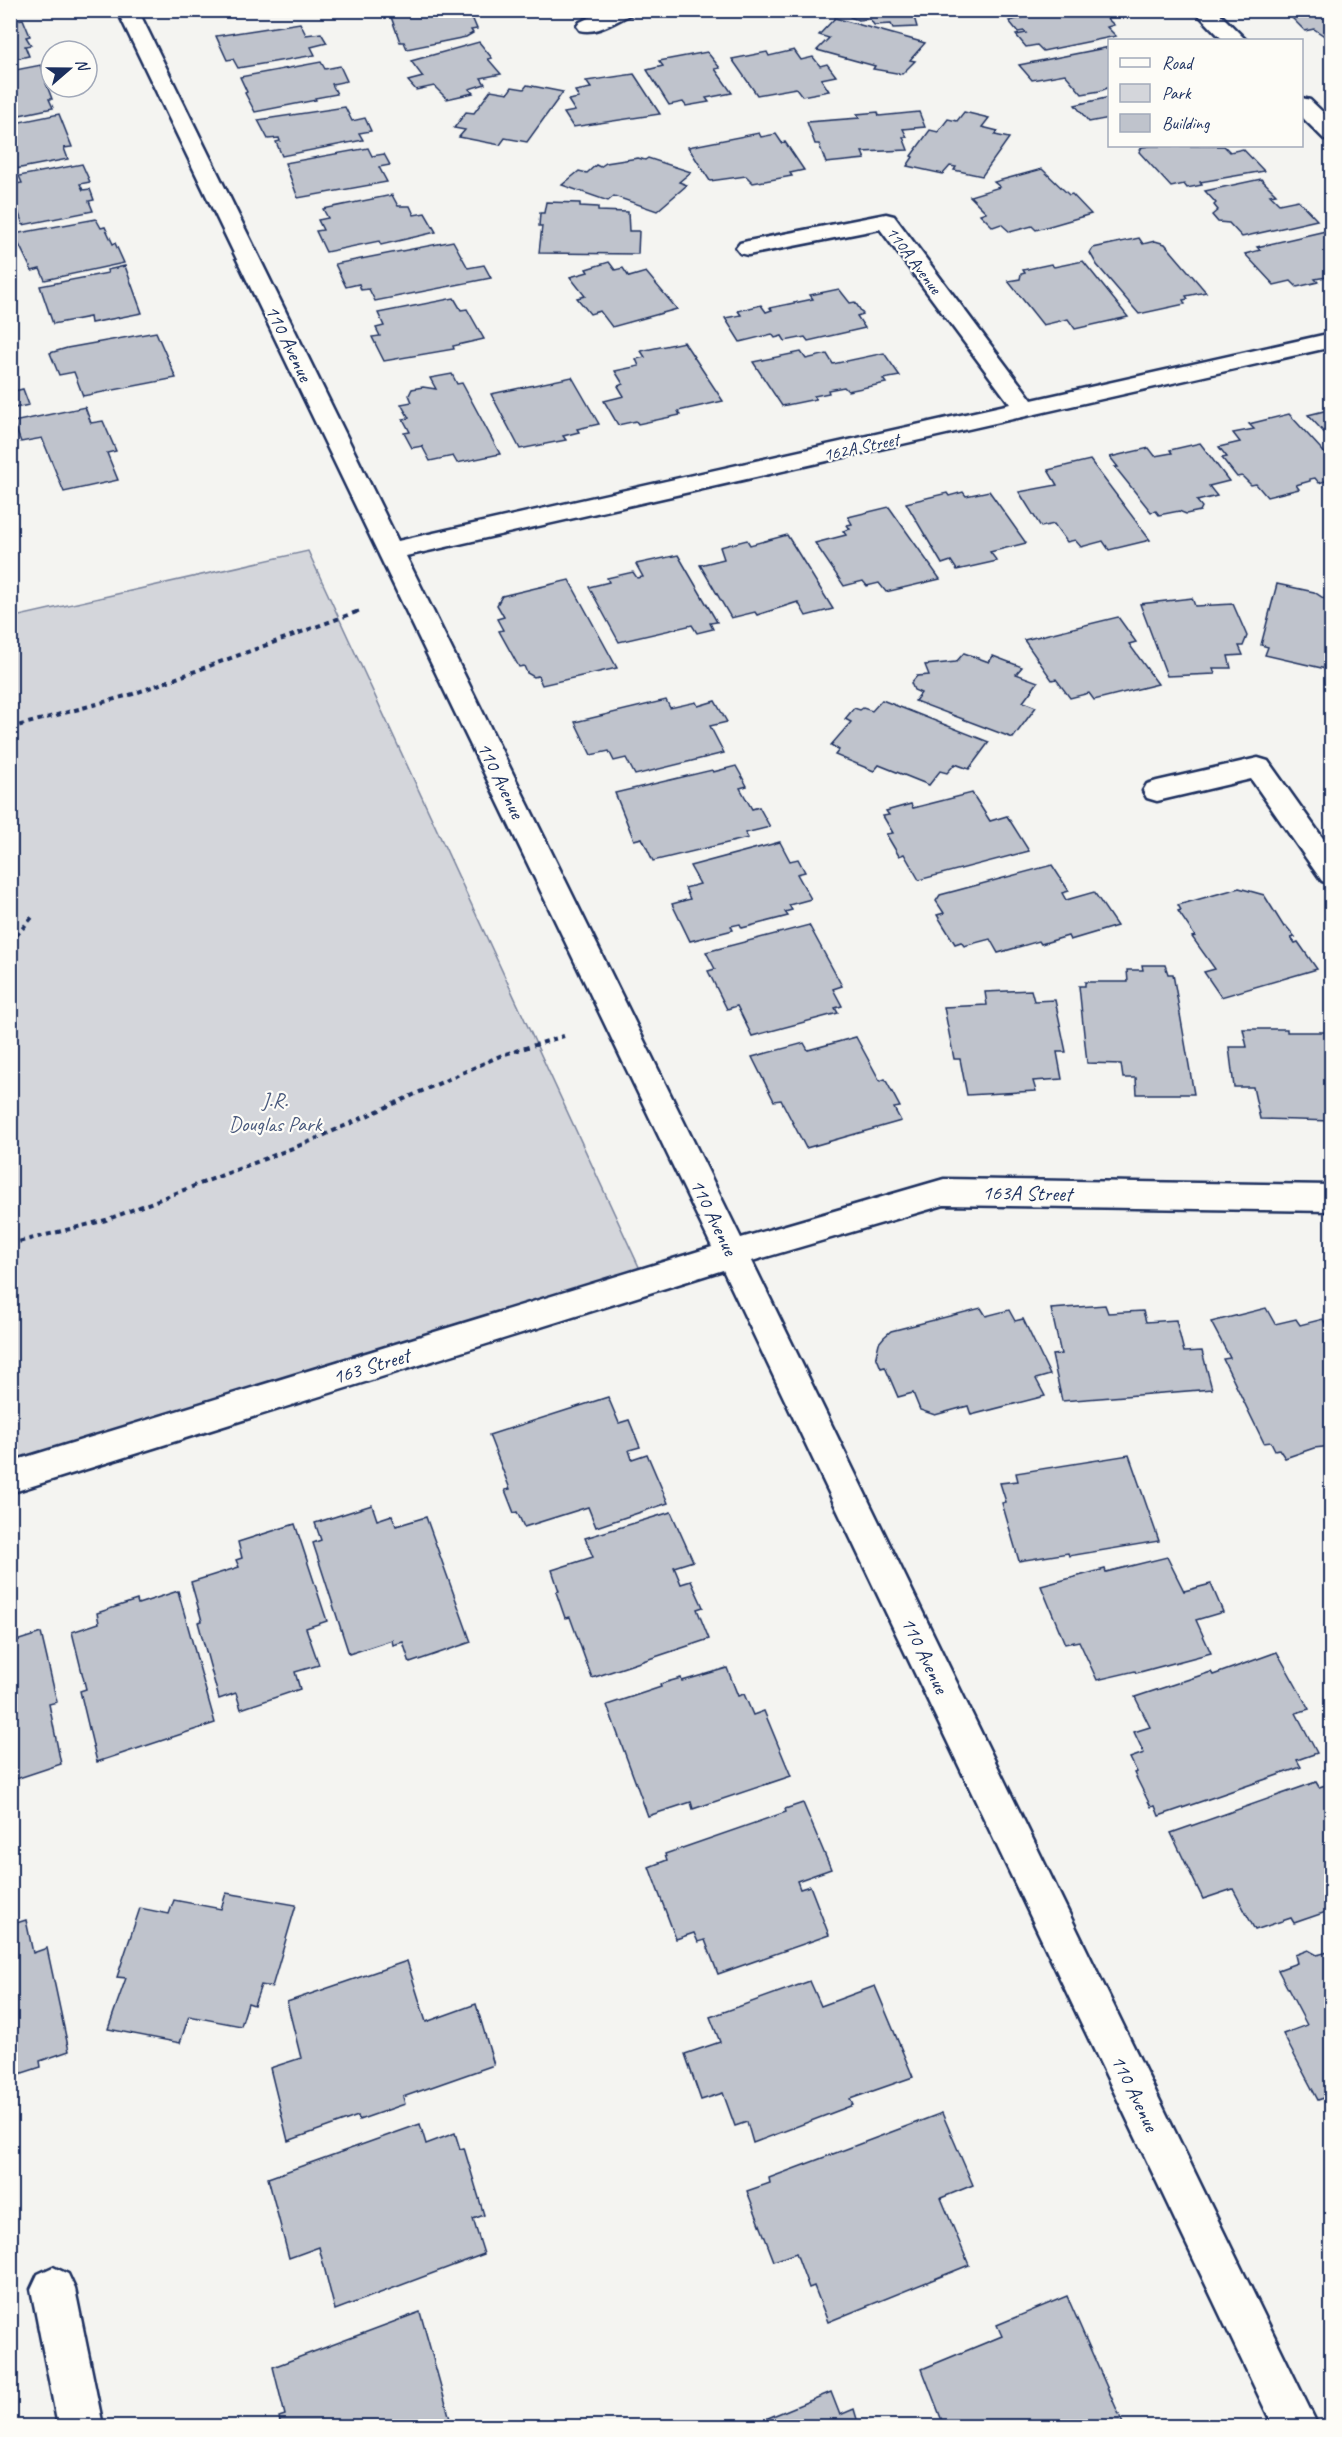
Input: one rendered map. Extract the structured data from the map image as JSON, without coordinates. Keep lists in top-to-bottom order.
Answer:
{
  "streets": {
    "street": [
      "110A Avenue",
      "110 Avenue",
      "162A Street",
      "163A Street",
      "163 Street"
    ]
  },
  "crossings": [
    ["110A Avenue", "162A Street"],
    ["110 Avenue", "162A Street"],
    ["110 Avenue", "163A Street"],
    ["110 Avenue", "163 Street"],
    ["163A Street", "163 Street"]
  ],
  "parks": ["J.R. Douglas Park"],
  "legend": ["Road", "Park", "Building"],
  "north": "right"
}
